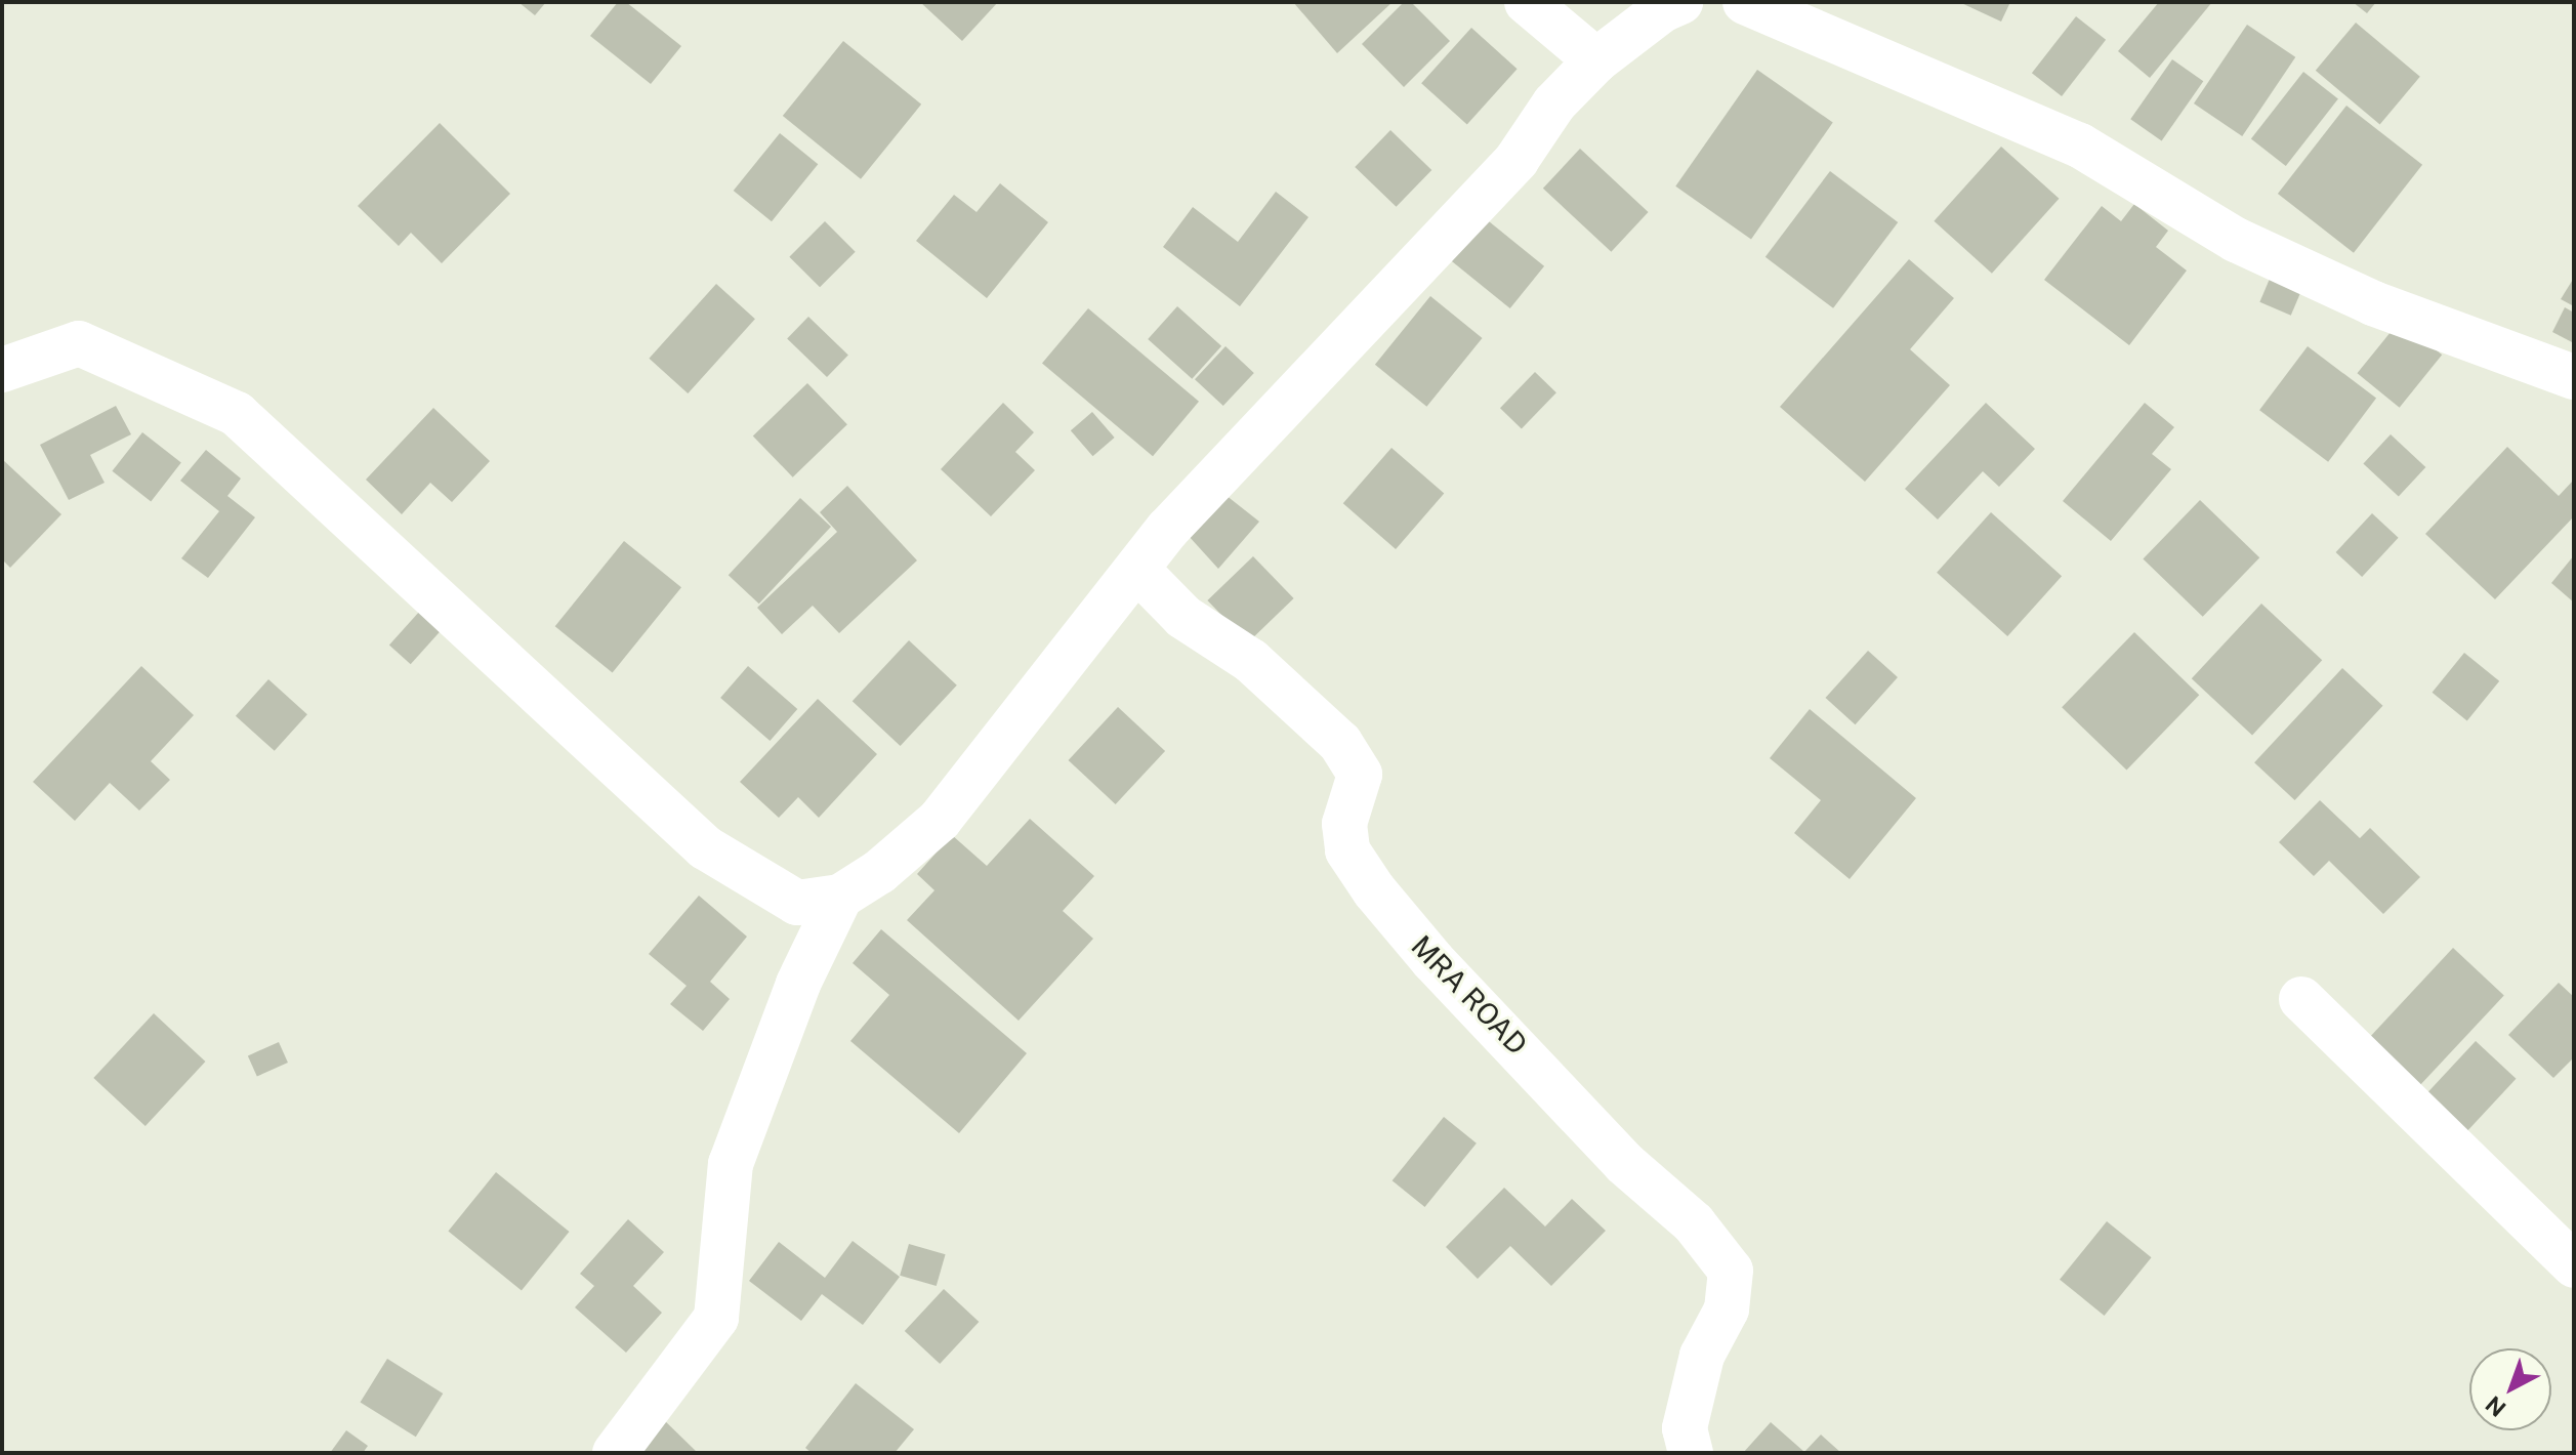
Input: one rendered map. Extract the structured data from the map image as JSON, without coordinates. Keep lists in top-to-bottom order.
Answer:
{
  "streets": {
    "street": ["MRA ROAD"]
  },
  "north": "bottom left"
}
